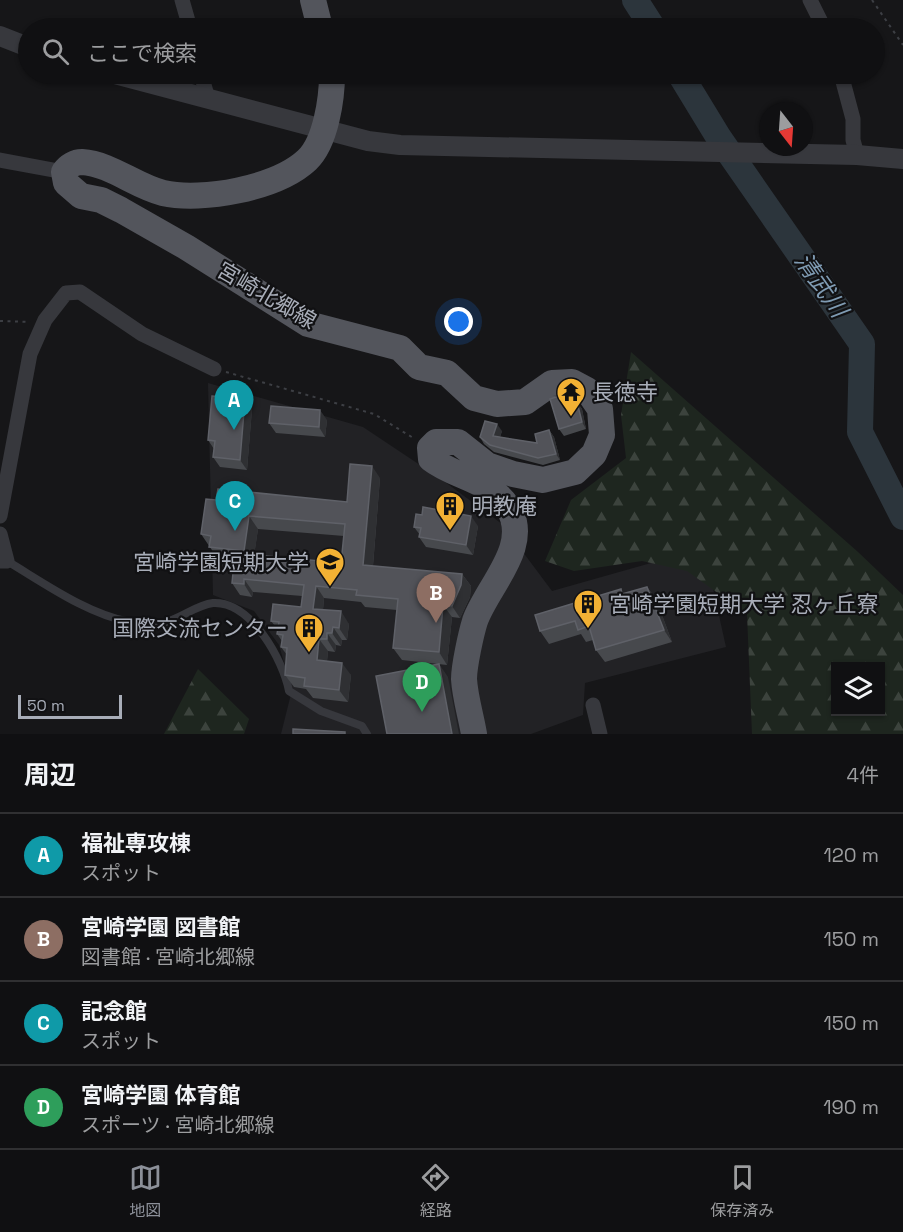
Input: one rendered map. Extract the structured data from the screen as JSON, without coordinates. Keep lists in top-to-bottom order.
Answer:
{
  "streets": {
    "main road": ["宮崎北郷線"]
  },
  "water": ["清武川"],
  "places": {
    "temple": ["長徳寺"],
    "building": ["明教庵", "宮崎学園短期大学 忍ヶ丘寮", "国際交流センター"],
    "school or university": ["宮崎学園短期大学"]
  },
  "scale_bar": "50 m",
  "north": "bottom",
  "page": {
    "search": "ここで検索",
    "pins": [
      "A",
      "C",
      "B",
      "D"
    ],
    "scale": "50 m",
    "heading": ["周辺", "4件"],
    "list": [
      {
        "mark": "A",
        "name": "福祉専攻棟",
        "note": "スポット",
        "value": "120 m"
      },
      {
        "mark": "B",
        "name": "宮崎学園 図書館",
        "note": "図書館 · 宮崎北郷線",
        "value": "150 m"
      },
      {
        "mark": "C",
        "name": "記念館",
        "note": "スポット",
        "value": "150 m"
      },
      {
        "mark": "D",
        "name": "宮崎学園 体育館",
        "note": "スポーツ · 宮崎北郷線",
        "value": "190 m"
      }
    ],
    "nav": ["地図", "経路", "保存済み"]
  }
}
